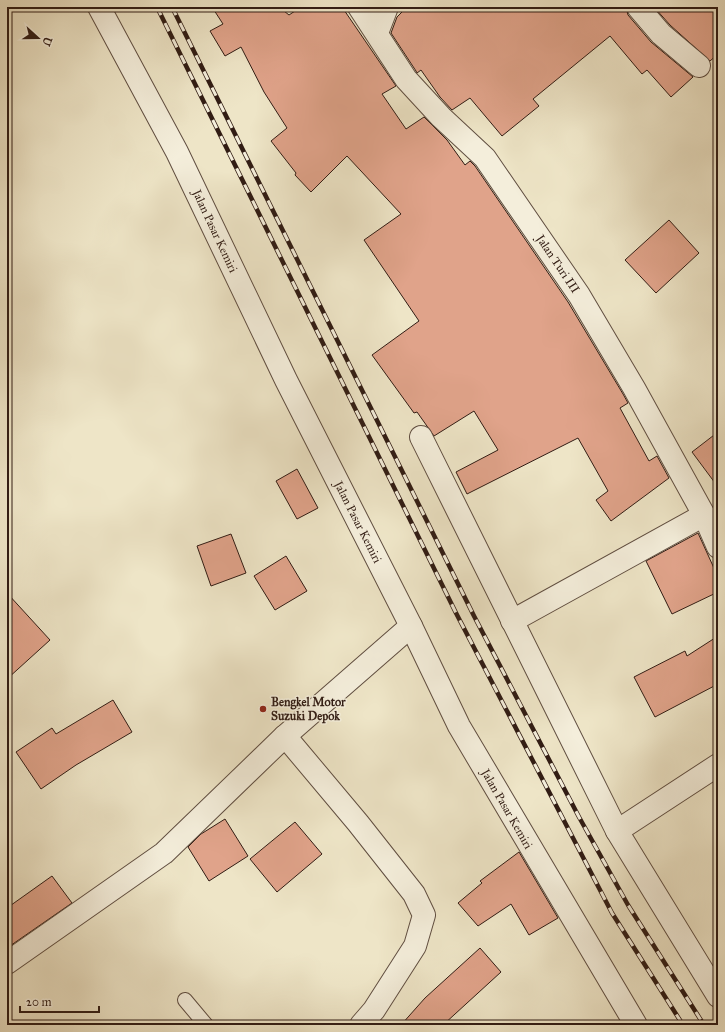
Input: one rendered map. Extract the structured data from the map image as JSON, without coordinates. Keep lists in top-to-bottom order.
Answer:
{
  "streets": {
    "street": ["Jalan Pasar Kemiri", "Jalan Turi III"]
  },
  "places": ["Bengkel Motor Suzuki Depok"],
  "scale_bar": "20 m",
  "north": "right"
}
